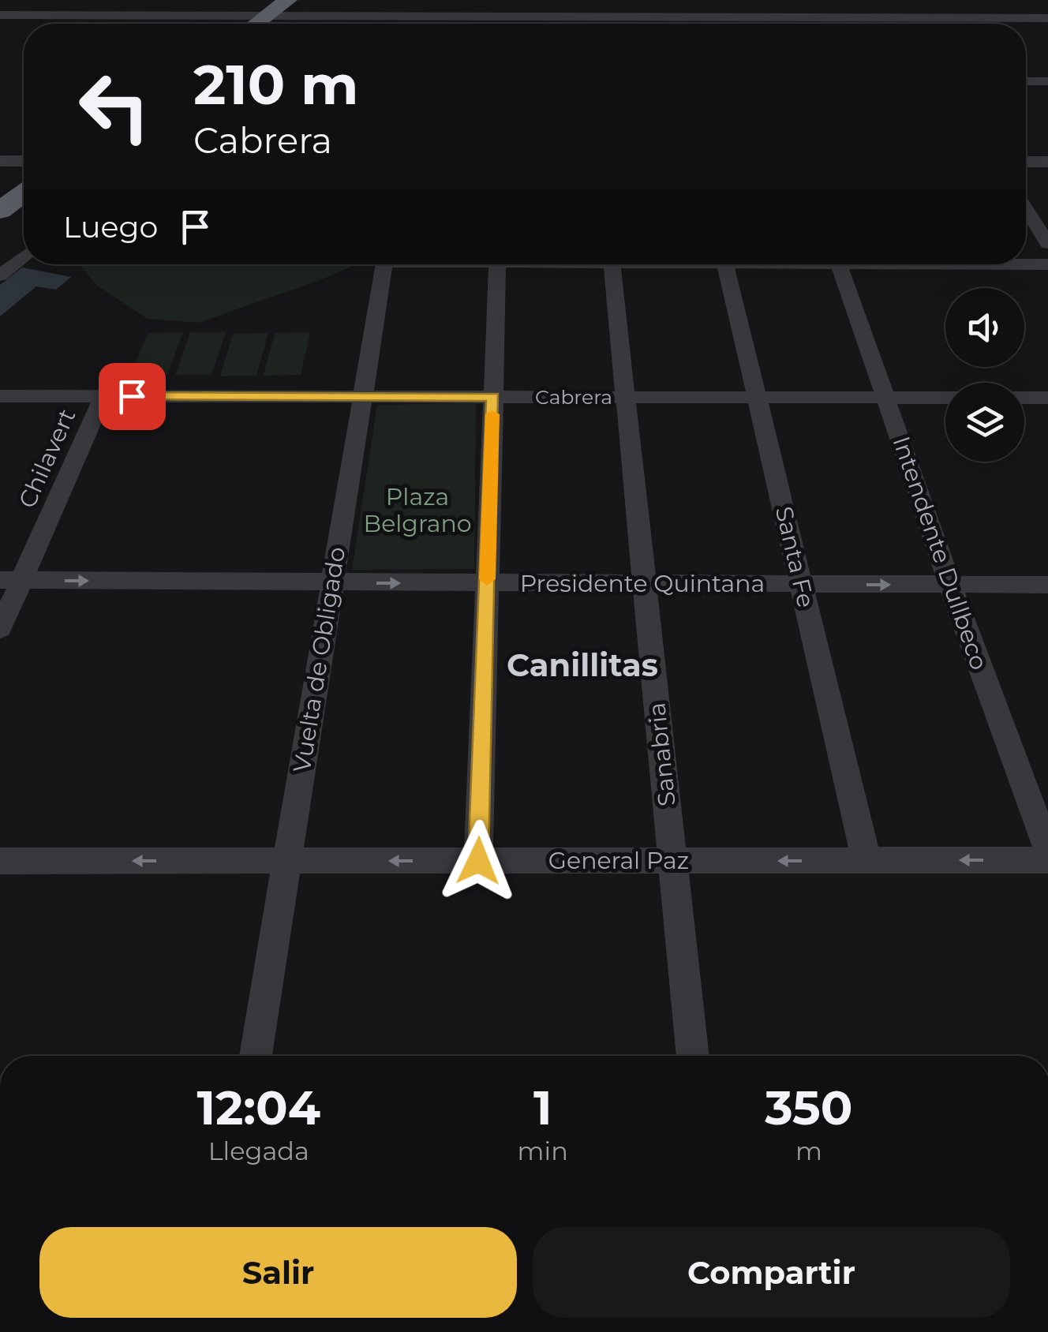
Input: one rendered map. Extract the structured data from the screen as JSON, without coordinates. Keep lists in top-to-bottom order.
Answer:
{
  "streets": {
    "street": [
      "Cabrera",
      "Chilavert",
      "Intendente Dullbeco",
      "Santa Fe",
      "Presidente Quintana",
      "Vuelta de Obligado",
      "Sanabria",
      "General Paz"
    ]
  },
  "crossings": [
    ["Cabrera", "Chilavert"],
    ["Cabrera", "Intendente Dullbeco"],
    ["Cabrera", "Santa Fe"],
    ["Cabrera", "Vuelta de Obligado"],
    ["Cabrera", "Sanabria"],
    ["Chilavert", "Presidente Quintana"],
    ["Intendente Dullbeco", "Presidente Quintana"],
    ["Santa Fe", "Presidente Quintana"],
    ["Santa Fe", "General Paz"],
    ["Presidente Quintana", "Vuelta de Obligado"],
    ["Presidente Quintana", "Sanabria"],
    ["Vuelta de Obligado", "General Paz"],
    ["Sanabria", "General Paz"]
  ],
  "one_way": ["Presidente Quintana", "General Paz"],
  "districts": ["Canillitas"],
  "parks": ["Plaza Belgrano"],
  "page": {
    "turn": ["210 m", "Cabrera"],
    "then": "Luego",
    "eta": [
      "12:04",
      "Llegada",
      "1",
      "min",
      "350",
      "m"
    ],
    "buttons": ["Salir", "Compartir"]
  }
}
